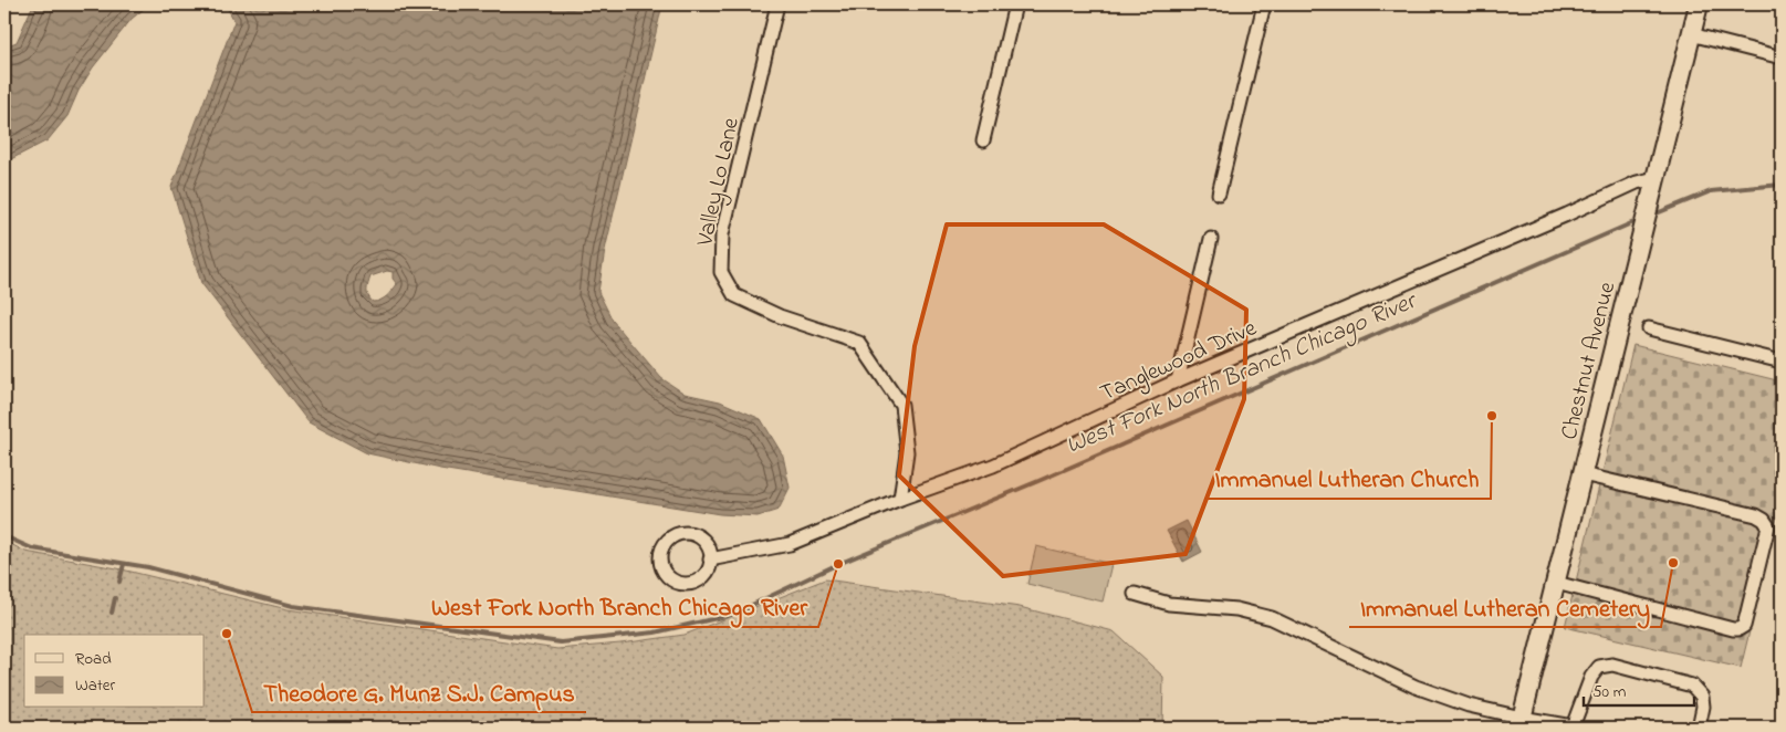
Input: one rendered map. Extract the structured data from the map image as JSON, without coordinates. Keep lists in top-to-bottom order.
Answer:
{
  "streets": {
    "street": ["Valley Lo Lane", "Tanglewood Drive", "Chestnut Avenue"]
  },
  "crossings": [
    ["Valley Lo Lane", "Tanglewood Drive"],
    ["Tanglewood Drive", "Chestnut Avenue"]
  ],
  "water": ["West Fork North Branch Chicago River"],
  "places": [
    "Immanuel Lutheran Church",
    "Immanuel Lutheran Cemetery",
    "West Fork North Branch Chicago River",
    "Theodore G. Munz S.J. Campus"
  ],
  "legend": ["Road", "Water"],
  "scale_bar": "50 m"
}
